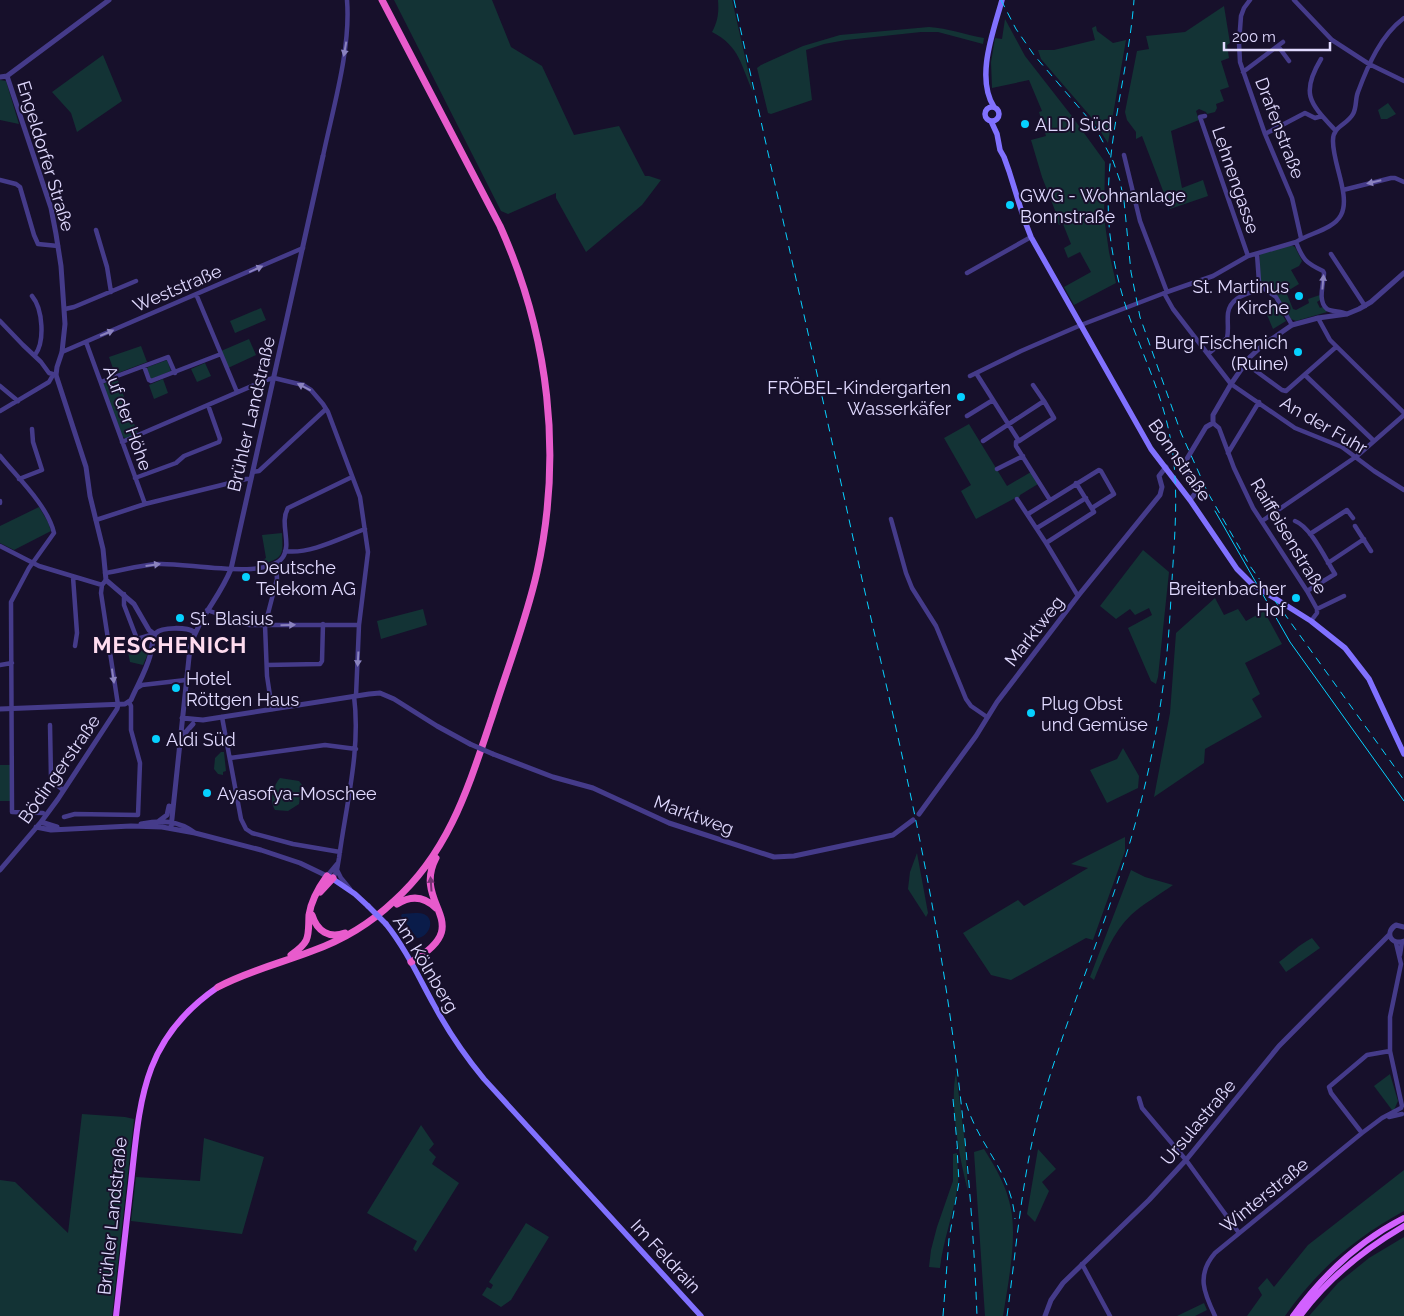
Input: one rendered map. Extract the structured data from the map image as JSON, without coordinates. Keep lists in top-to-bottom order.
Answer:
{
  "streets": {
    "main road": [
      "Brühler Landstraße",
      "Bonnstraße",
      "Am Kölnberg",
      "Im Feldrain"
    ],
    "street": [
      "Drafenstraße",
      "Engeldorfer Straße",
      "Lehnengasse",
      "Weststraße",
      "Auf der Höhe",
      "An der Fuhr",
      "Raiffeisenstraße",
      "Marktweg",
      "Bödingerstraße",
      "Ursulastraße",
      "Winterstraße"
    ]
  },
  "crossings": [
    ["Engeldorfer Straße", "Weststraße"],
    ["Weststraße", "Brühler Landstraße"],
    ["Weststraße", "Auf der Höhe"],
    ["Brühler Landstraße", "Am Kölnberg"],
    ["Bonnstraße", "Raiffeisenstraße"],
    ["Bonnstraße", "Marktweg"],
    ["Bödingerstraße", "Am Kölnberg"],
    ["Am Kölnberg", "Im Feldrain"]
  ],
  "one_way": ["Weststraße"],
  "districts": ["MESCHENICH"],
  "places": [
    "ALDI Süd",
    "GWG - Wohnanlage Bonnstraße",
    "St. Martinus Kirche",
    "Burg Fischenich (Ruine)",
    "FRÖBEL-Kindergarten Wasserkäfer",
    "Deutsche Telekom AG",
    "Breitenbacher Hof",
    "St. Blasius",
    "Hotel Röttgen Haus",
    "Plug Obst und Gemüse",
    "Aldi Süd",
    "Ayasofya-Moschee"
  ],
  "scale_bar": "200 m"
}
